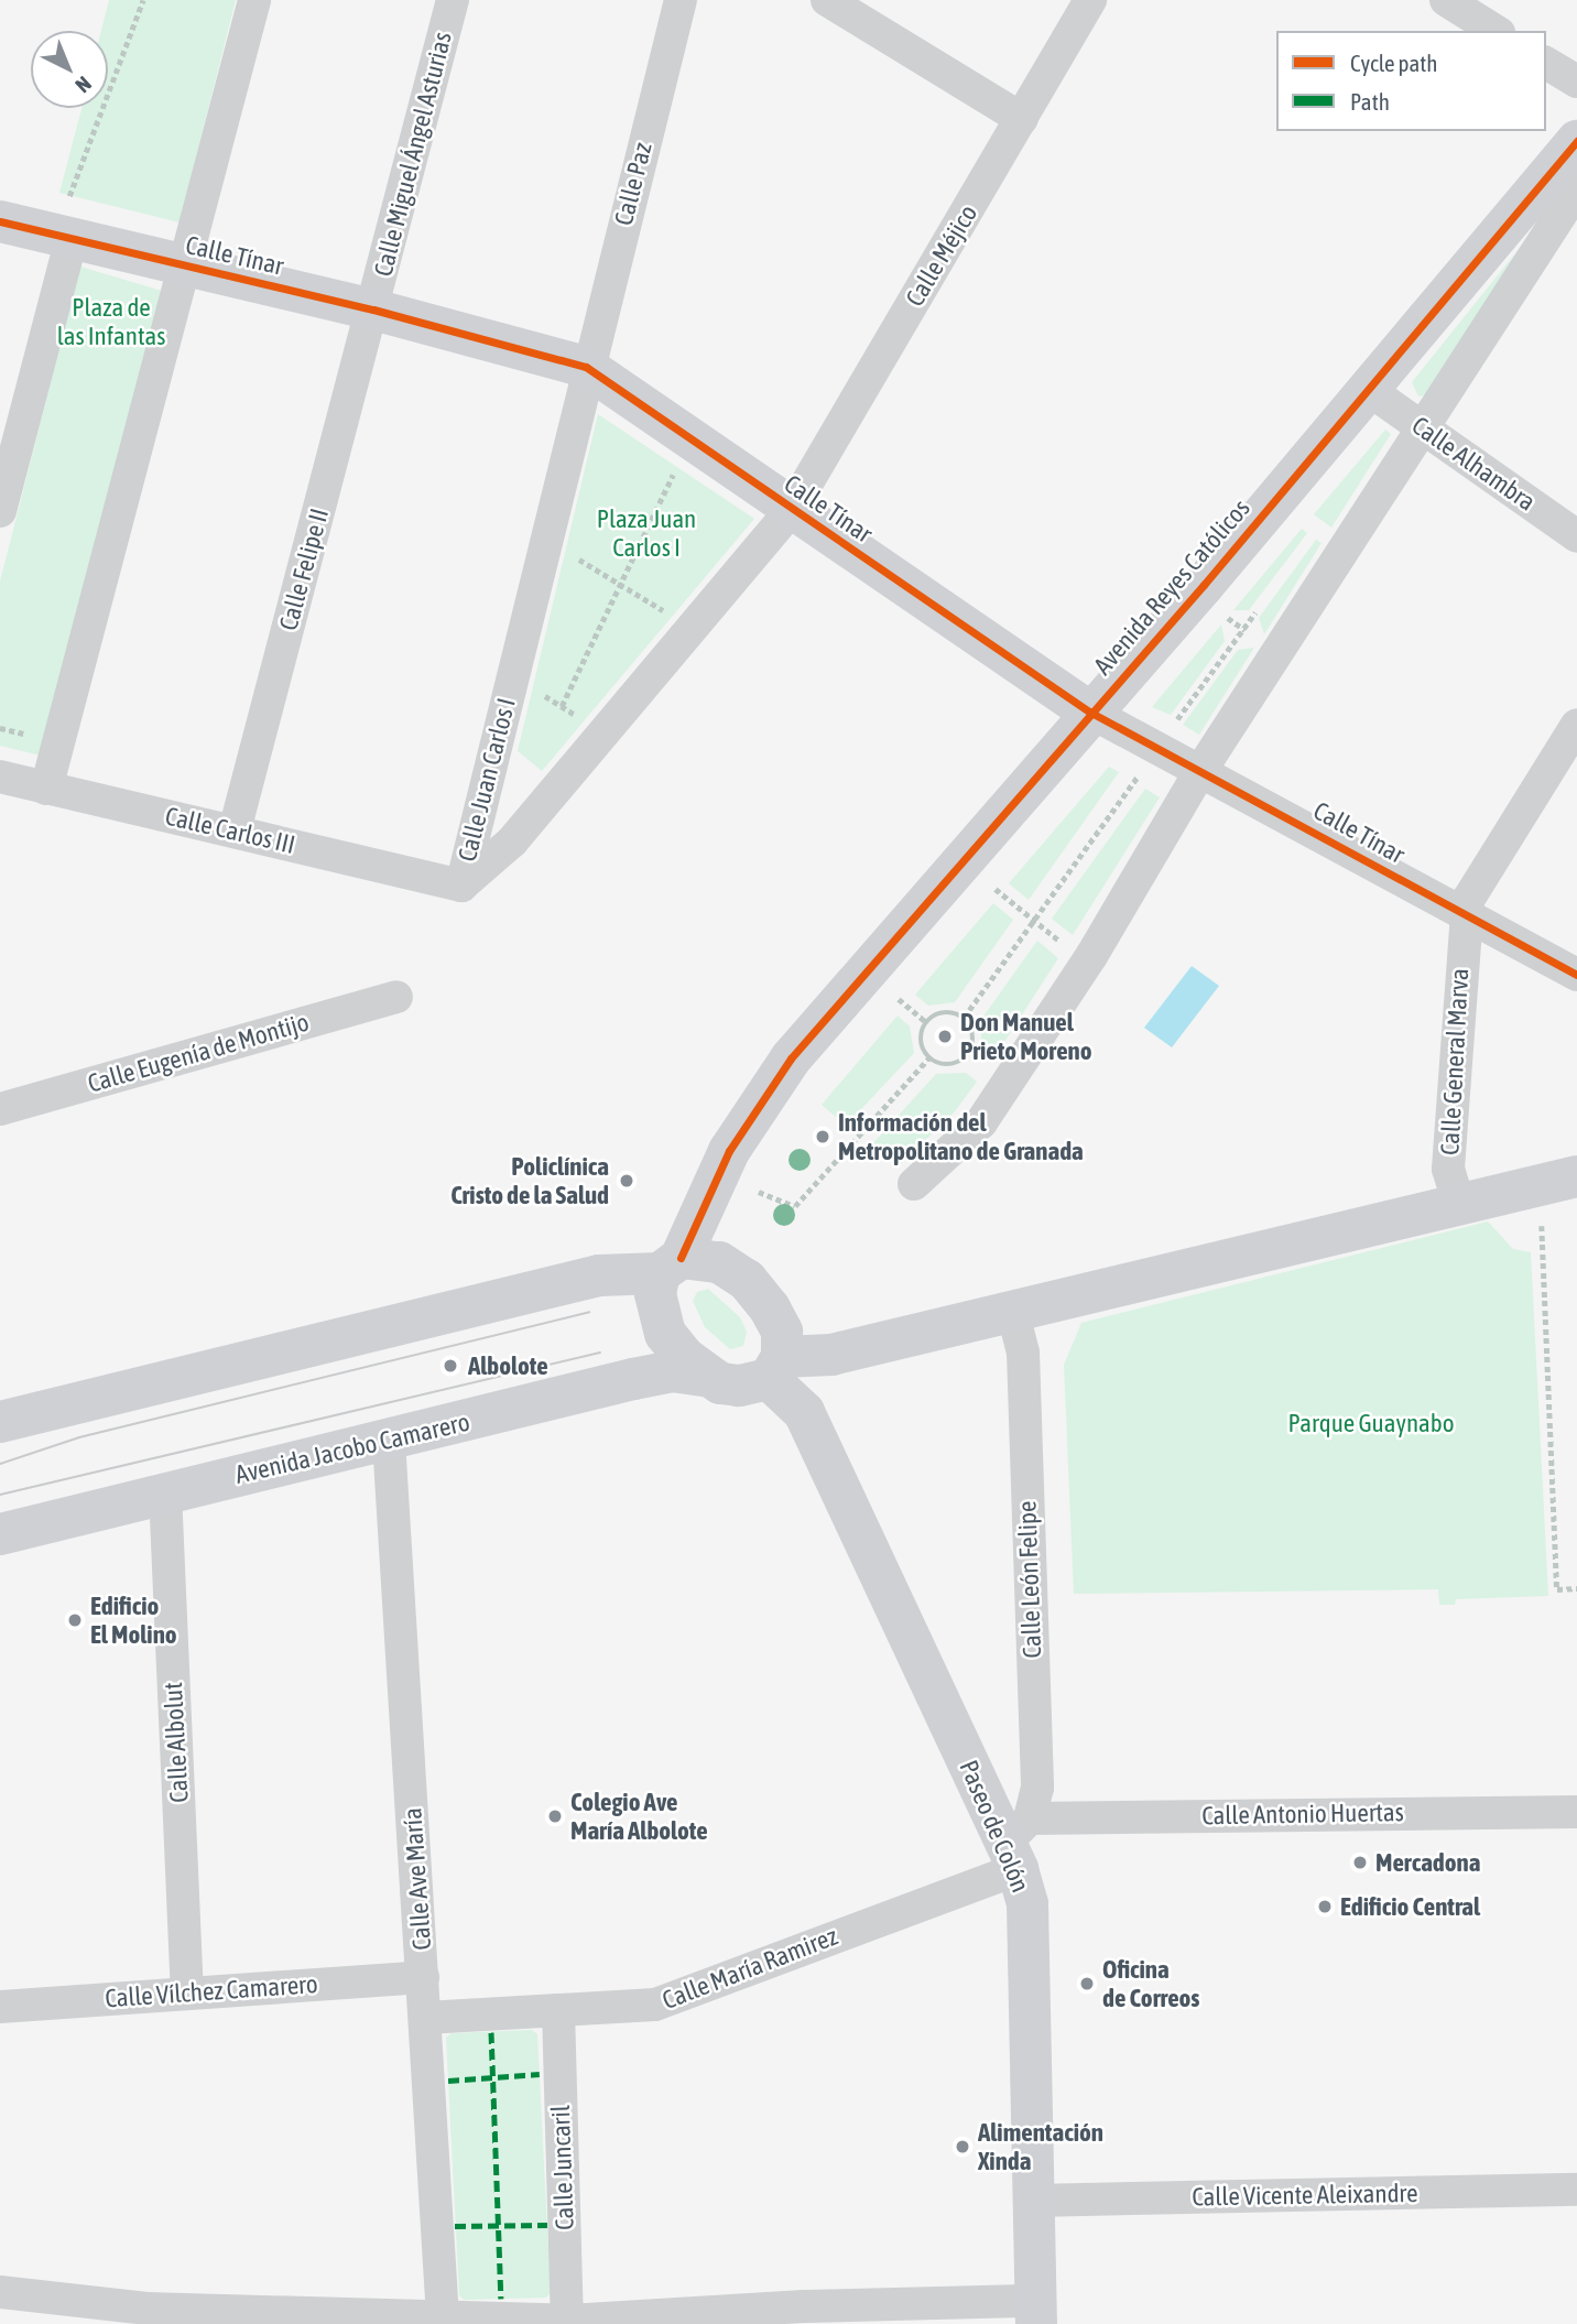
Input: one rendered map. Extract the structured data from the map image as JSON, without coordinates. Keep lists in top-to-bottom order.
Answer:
{
  "streets": {
    "street": [
      "Calle Miguel Ángel Asturias",
      "Calle Paz",
      "Calle Tínar",
      "Calle Méjico",
      "Calle Alhambra",
      "Calle Felipe II",
      "Avenida Reyes Católicos",
      "Calle Juan Carlos I",
      "Calle Carlos III",
      "Calle Eugenía de Montijo",
      "Calle General Marva",
      "Avenida Jacobo Camarero",
      "Calle León Felipe",
      "Calle Albolut",
      "Calle Antonio Huertas",
      "Paseo de Colón",
      "Calle Ave María",
      "Calle María Ramirez",
      "Calle Vílchez Camarero",
      "Calle Juncaril",
      "Calle Vicente Aleixandre"
    ]
  },
  "crossings": [
    ["Calle Miguel Ángel Asturias", "Calle Tínar"],
    ["Calle Miguel Ángel Asturias", "Calle Felipe II"],
    ["Calle Paz", "Calle Tínar"],
    ["Calle Paz", "Calle Juan Carlos I"],
    ["Calle Tínar", "Calle Méjico"],
    ["Calle Tínar", "Calle Felipe II"],
    ["Calle Tínar", "Avenida Reyes Católicos"],
    ["Calle Tínar", "Calle Juan Carlos I"],
    ["Calle Tínar", "Calle General Marva"],
    ["Calle Méjico", "Calle Juan Carlos I"],
    ["Calle Alhambra", "Avenida Reyes Católicos"],
    ["Calle Felipe II", "Calle Carlos III"],
    ["Avenida Reyes Católicos", "Avenida Jacobo Camarero"],
    ["Avenida Reyes Católicos", "Paseo de Colón"],
    ["Calle Juan Carlos I", "Calle Carlos III"],
    ["Avenida Jacobo Camarero", "Calle Albolut"],
    ["Avenida Jacobo Camarero", "Paseo de Colón"],
    ["Avenida Jacobo Camarero", "Calle Ave María"],
    ["Calle León Felipe", "Calle Antonio Huertas"],
    ["Calle León Felipe", "Paseo de Colón"],
    ["Calle León Felipe", "Calle María Ramirez"],
    ["Calle Albolut", "Calle Vílchez Camarero"],
    ["Calle Antonio Huertas", "Paseo de Colón"],
    ["Calle Antonio Huertas", "Calle María Ramirez"],
    ["Paseo de Colón", "Calle María Ramirez"],
    ["Paseo de Colón", "Calle Vicente Aleixandre"],
    ["Calle Ave María", "Calle María Ramirez"],
    ["Calle Ave María", "Calle Vílchez Camarero"],
    ["Calle María Ramirez", "Calle Juncaril"]
  ],
  "parks": ["Plaza de las Infantas", "Plaza Juan Carlos I", "Parque Guaynabo"],
  "places": [
    "Don Manuel Prieto Moreno",
    "Información del Metropolitano de Granada",
    "Policlínica Cristo de la Salud",
    "Albolote",
    "Edificio El Molino",
    "Colegio Ave María Albolote",
    "Mercadona",
    "Edificio Central",
    "Oficina de Correos",
    "Alimentación Xinda"
  ],
  "legend": ["Cycle path", "Path"],
  "north": "bottom right"
}
